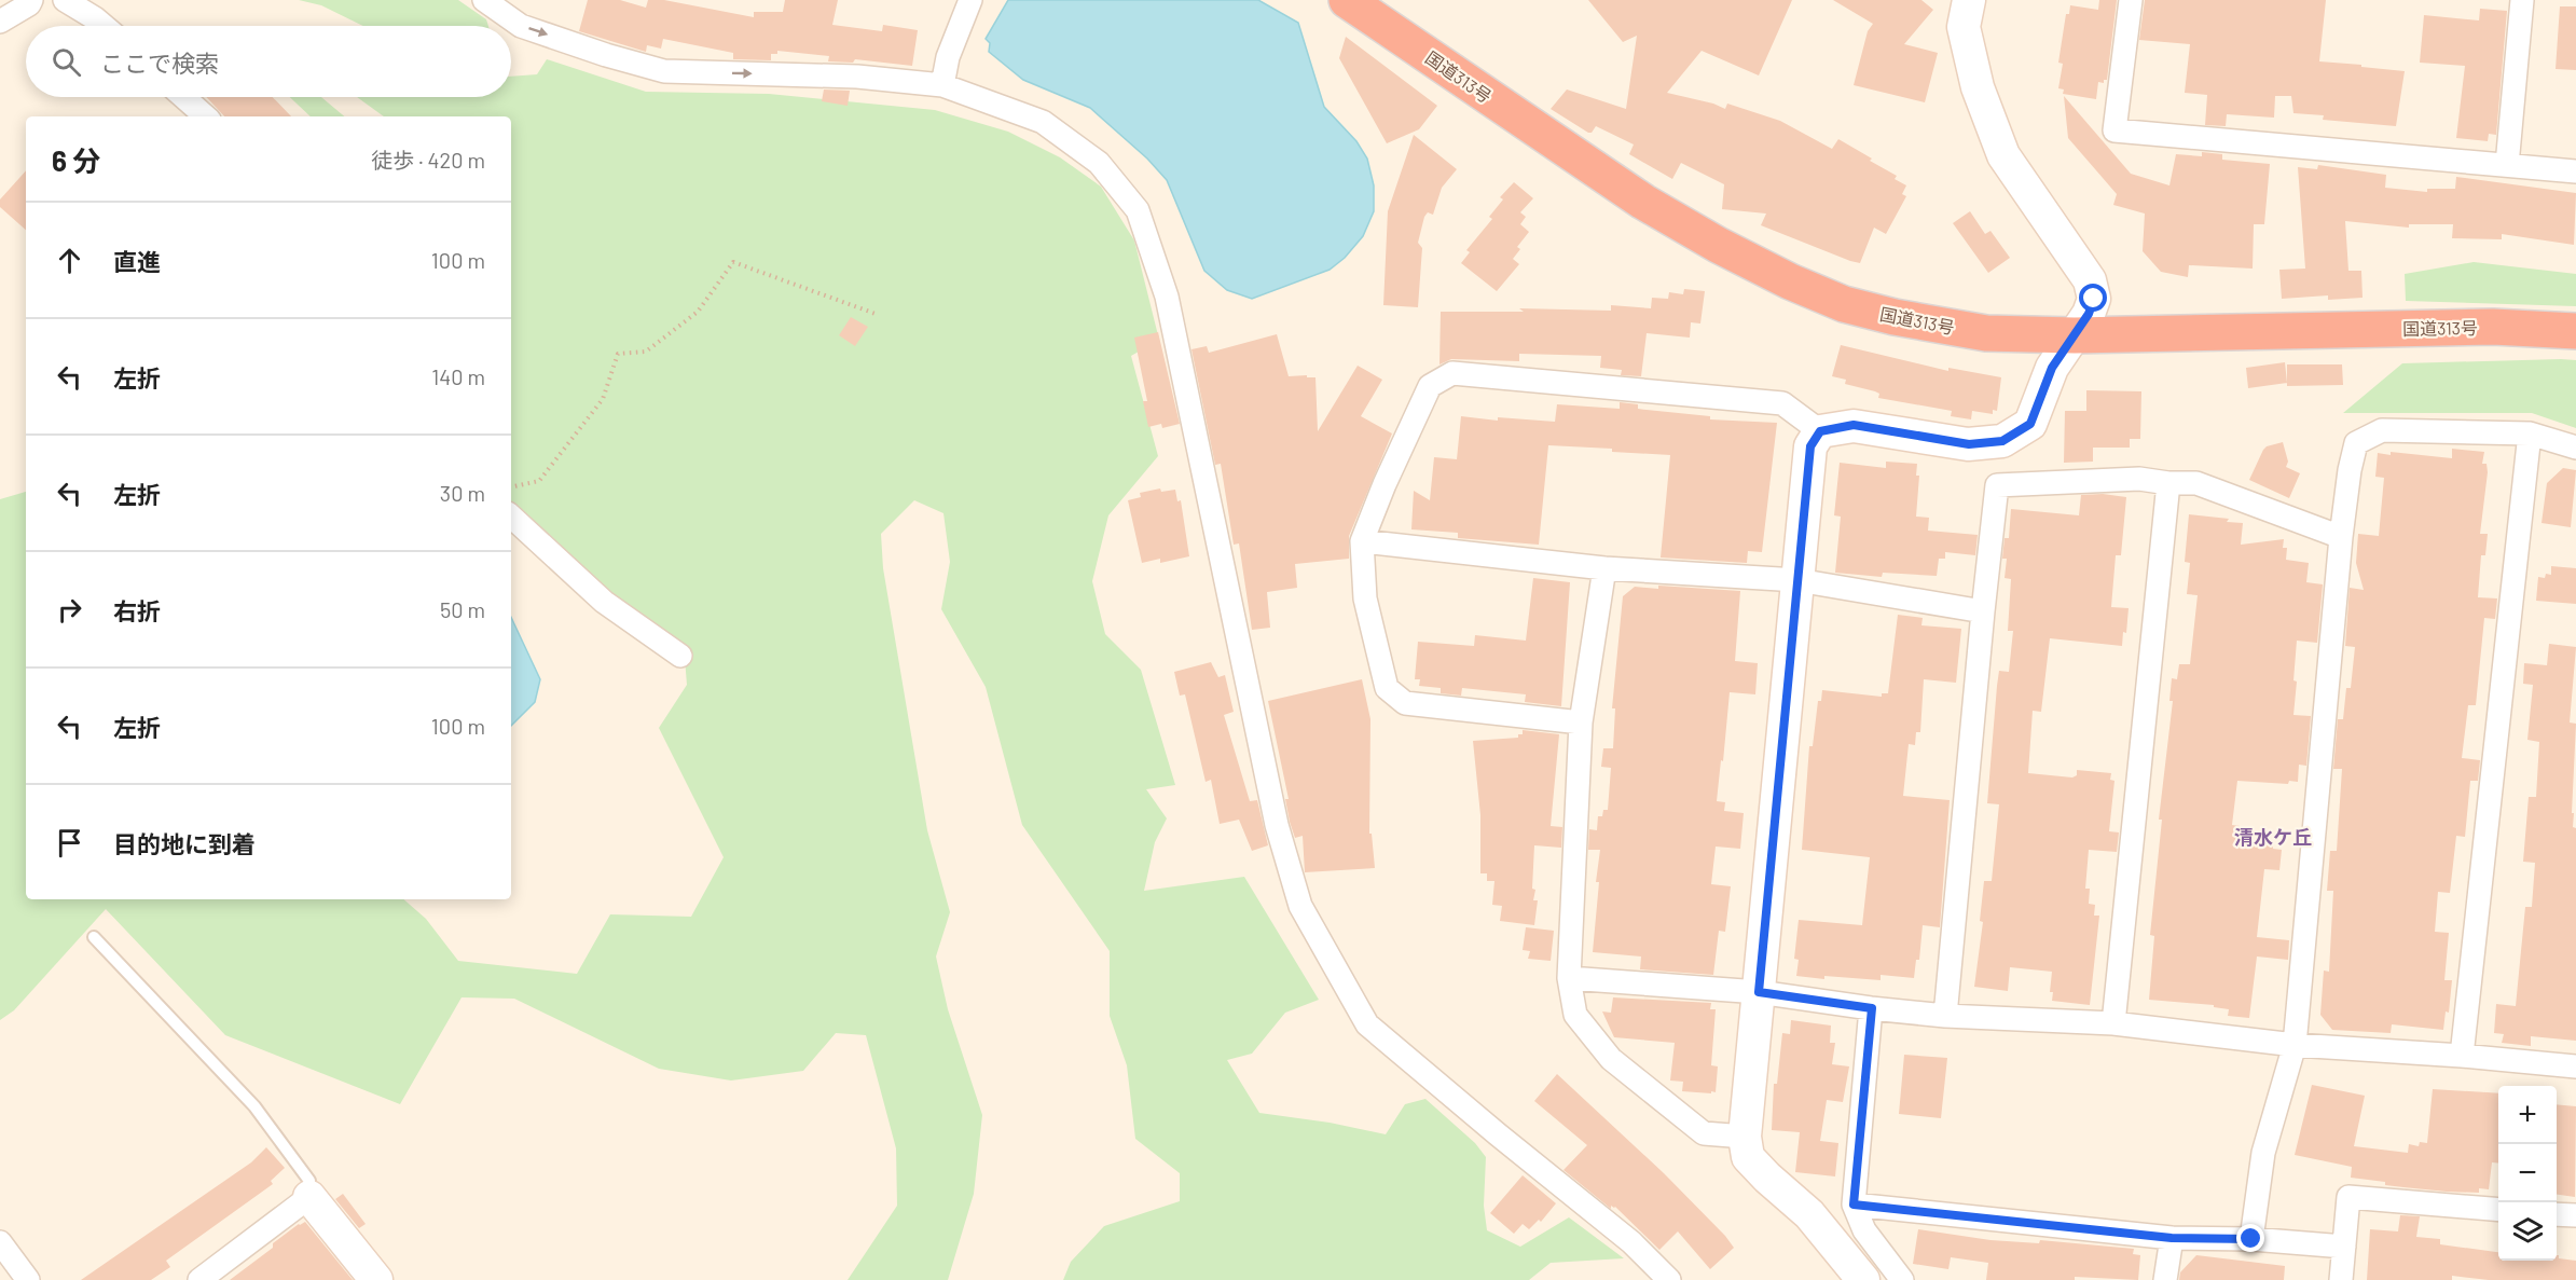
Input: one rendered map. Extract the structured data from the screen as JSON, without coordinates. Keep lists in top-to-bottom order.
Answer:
{
  "streets": {
    "highway": ["国道313号"]
  },
  "districts": ["清水ケ丘"],
  "page": {
    "search": "ここで検索",
    "heading": ["6 分", "徒歩 · 420 m"],
    "list": [
      ["直進", "100 m"],
      ["左折", "140 m"],
      ["左折", "30 m"],
      ["右折", "50 m"],
      ["左折", "100 m"],
      "目的地に到着"
    ],
    "map_buttons": ["+", "−"]
  }
}
